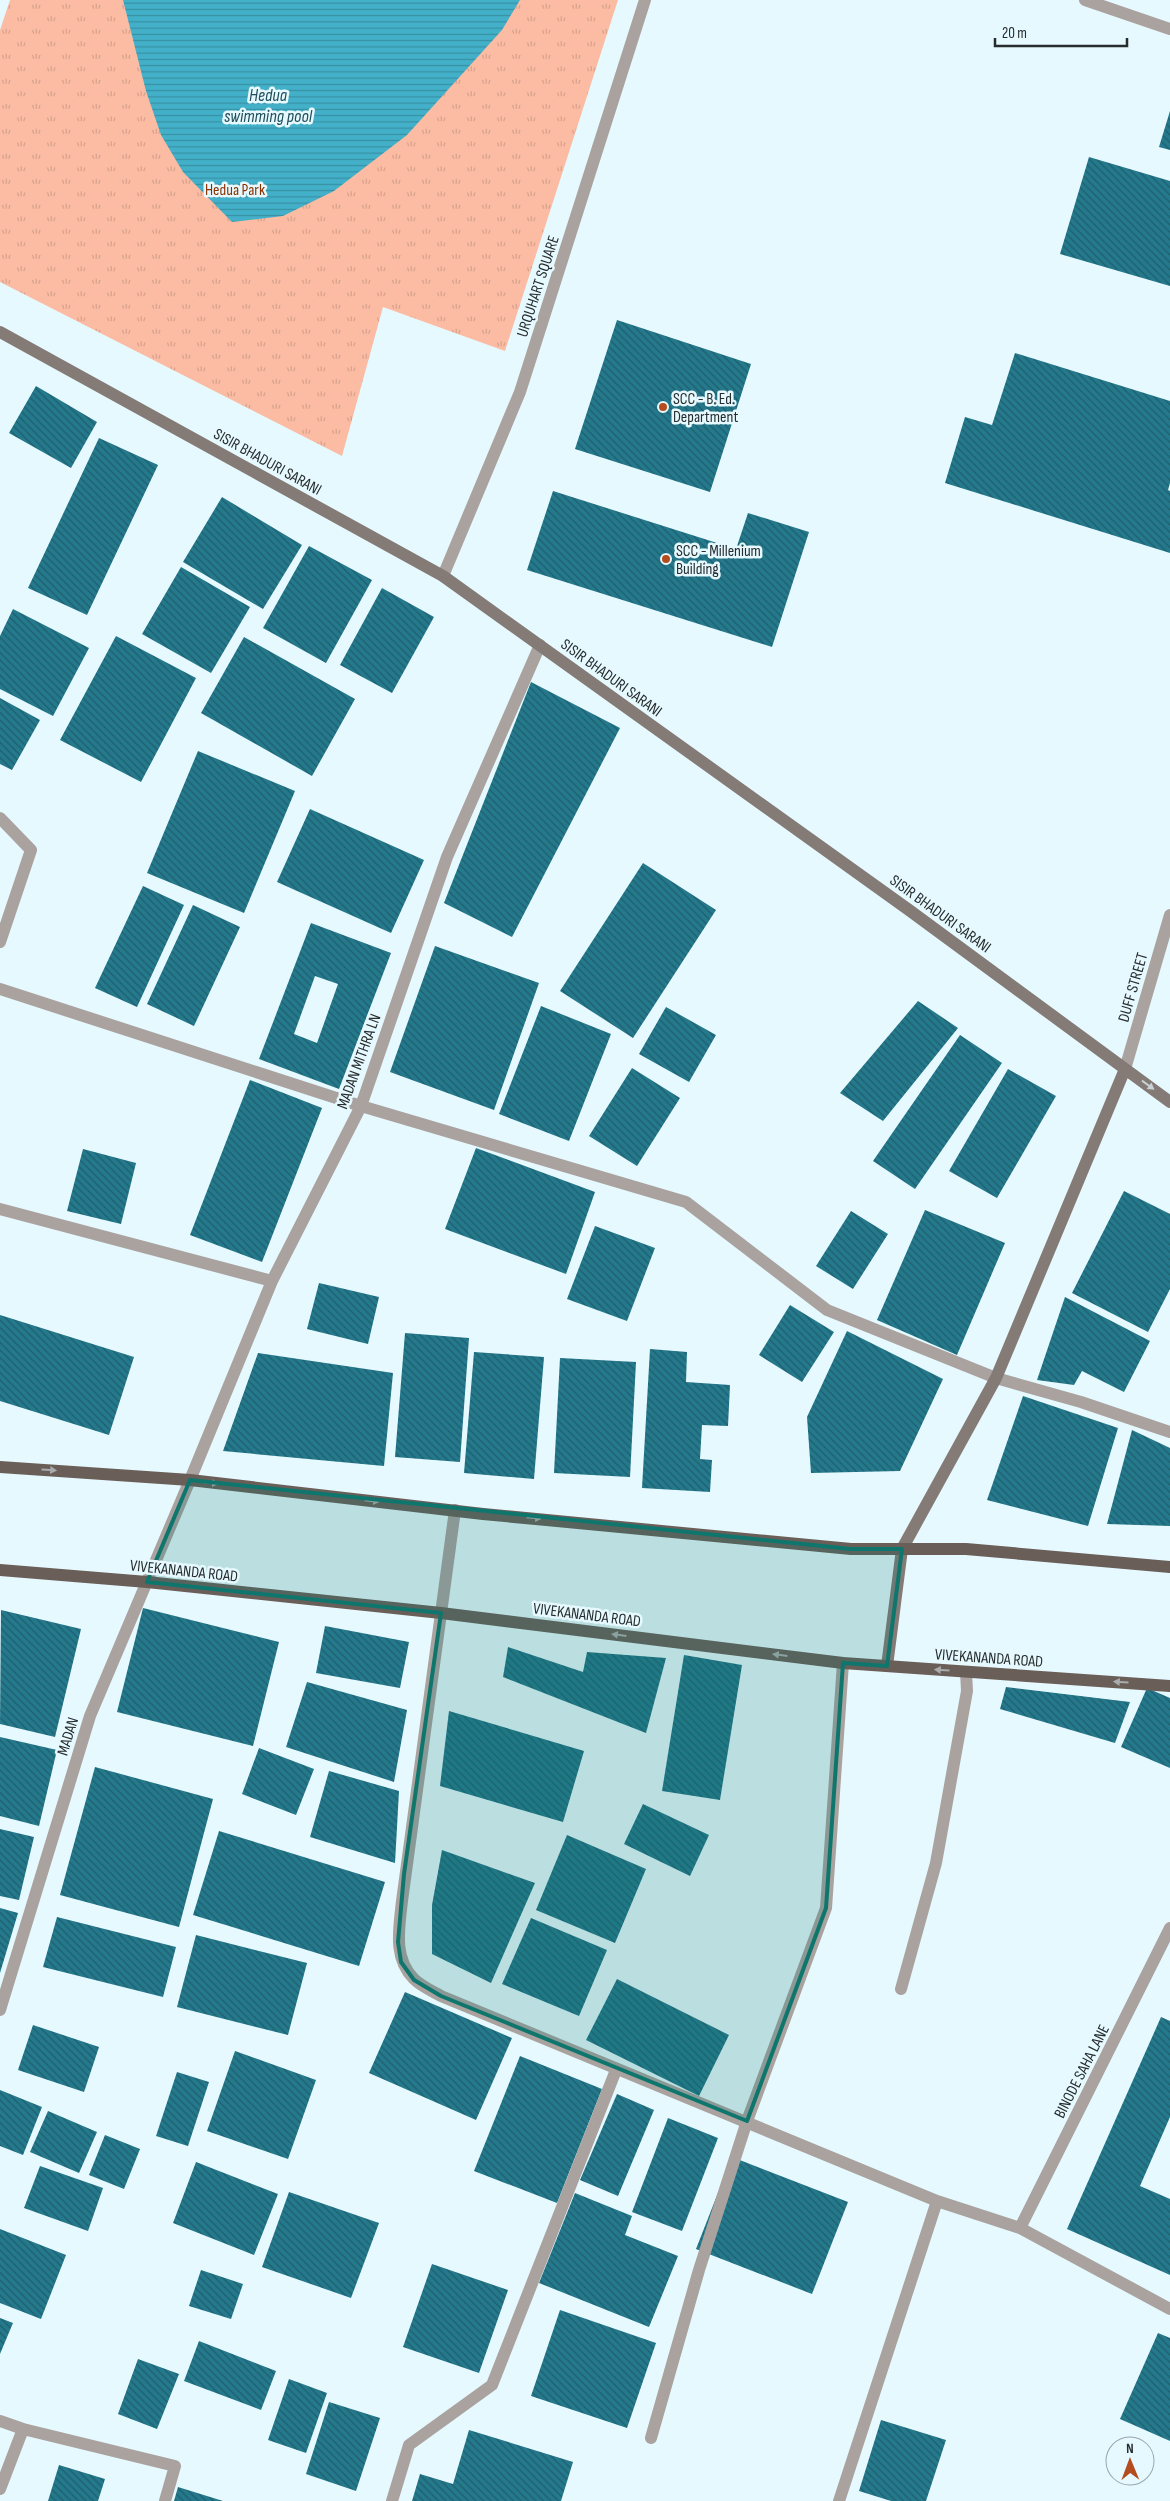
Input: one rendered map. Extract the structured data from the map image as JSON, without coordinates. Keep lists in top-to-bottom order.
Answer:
{
  "streets": {
    "main road": ["VIVEKANANDA ROAD"],
    "street": [
      "URQUHART SQUARE",
      "SISIR BHADURI SARANI",
      "DUFF STREET",
      "MADAN MITHRA LN",
      "MADAN",
      "BINODE SAHA LANE"
    ]
  },
  "crossings": [
    ["URQUHART SQUARE", "SISIR BHADURI SARANI"],
    ["SISIR BHADURI SARANI", "DUFF STREET"],
    ["SISIR BHADURI SARANI", "MADAN MITHRA LN"],
    ["MADAN MITHRA LN", "MADAN"],
    ["VIVEKANANDA ROAD", "MADAN"]
  ],
  "water": ["Hedua swimming pool"],
  "parks": ["Hedua Park"],
  "places": ["SCC - B. Ed. Department", "SCC - Millenium Building"],
  "scale_bar": "20 m",
  "north": "top"
}
